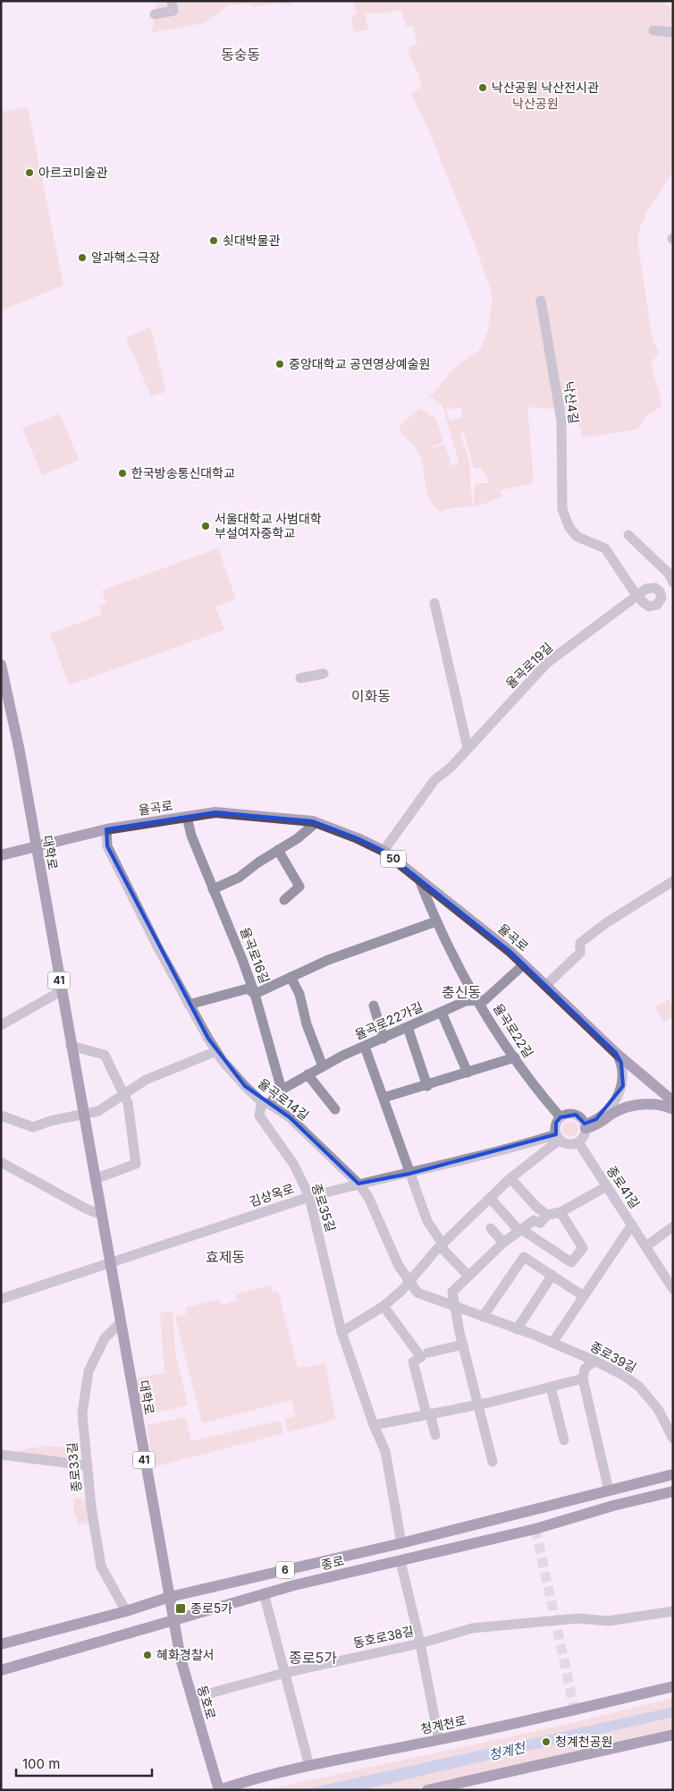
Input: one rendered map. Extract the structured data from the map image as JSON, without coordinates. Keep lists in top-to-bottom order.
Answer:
{
  "streets": {
    "main road": [
      "율곡로",
      "대학로",
      "50",
      "41",
      "종로",
      "6",
      "동호로",
      "청계천로"
    ],
    "street": [
      "낙산4길",
      "율곡로19길",
      "율곡로16길",
      "율곡로22가길",
      "율곡로22길",
      "율곡로14길",
      "종로41길",
      "김상옥로",
      "종로35길",
      "종로39길",
      "종로33길",
      "동호로38길"
    ]
  },
  "crossings": [
    ["낙산4길", "율곡로19길"],
    ["율곡로19길", "율곡로"],
    ["율곡로", "대학로"],
    ["율곡로", "율곡로16길"],
    ["율곡로", "율곡로22가길"],
    ["율곡로", "율곡로22길"],
    ["율곡로", "율곡로14길"],
    ["대학로", "김상옥로"],
    ["대학로", "종로33길"],
    ["대학로", "종로"],
    ["대학로", "동호로"],
    ["율곡로16길", "율곡로22가길"],
    ["율곡로22가길", "율곡로22길"],
    ["율곡로22길", "종로41길"],
    ["율곡로22길", "김상옥로"],
    ["율곡로14길", "김상옥로"],
    ["율곡로14길", "종로35길"],
    ["율곡로14길", "종로39길"],
    ["종로41길", "김상옥로"],
    ["김상옥로", "종로35길"],
    ["김상옥로", "종로39길"],
    ["종로35길", "종로"],
    ["종로33길", "종로"],
    ["종로", "동호로"],
    ["동호로38길", "동호로"],
    ["동호로", "청계천로"]
  ],
  "districts": [
    "동숭동",
    "이화동",
    "충신동",
    "효제동",
    "종로5가"
  ],
  "water": ["청계천"],
  "parks": ["낙산공원"],
  "places": {
    "other": [
      "낙산공원 낙산전시관",
      "아르코미술관",
      "쇳대박물관",
      "알과핵소극장",
      "중앙대학교 공연영상예술원",
      "한국방송통신대학교",
      "서울대학교 사범대학 부설여자중학교",
      "혜화경찰서",
      "청계천공원"
    ],
    "transit": ["종로5가"]
  },
  "scale_bar": "100 m"
}
